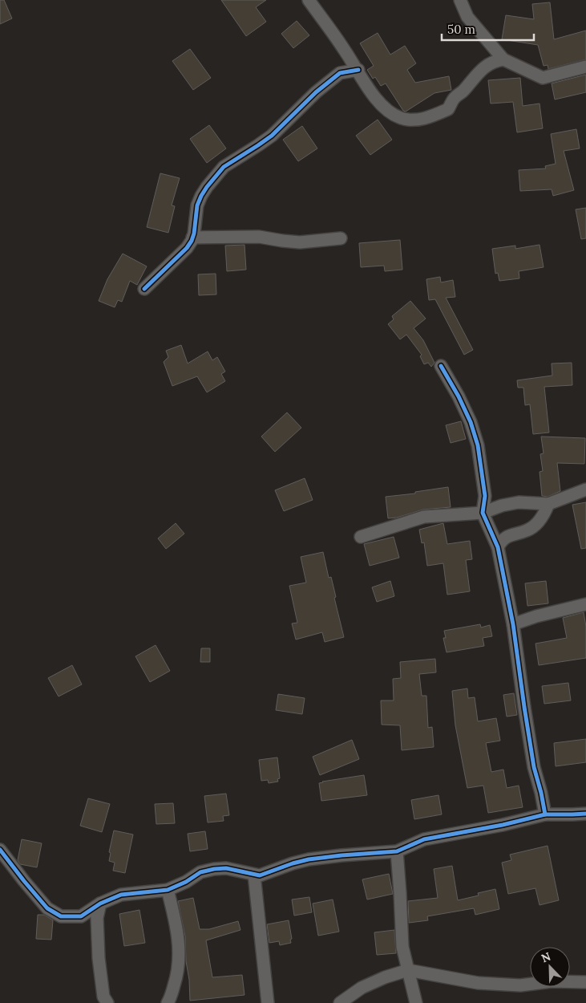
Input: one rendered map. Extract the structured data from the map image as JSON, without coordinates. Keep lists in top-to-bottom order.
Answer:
{
  "scale_bar": "50 m",
  "north": "top left"
}
